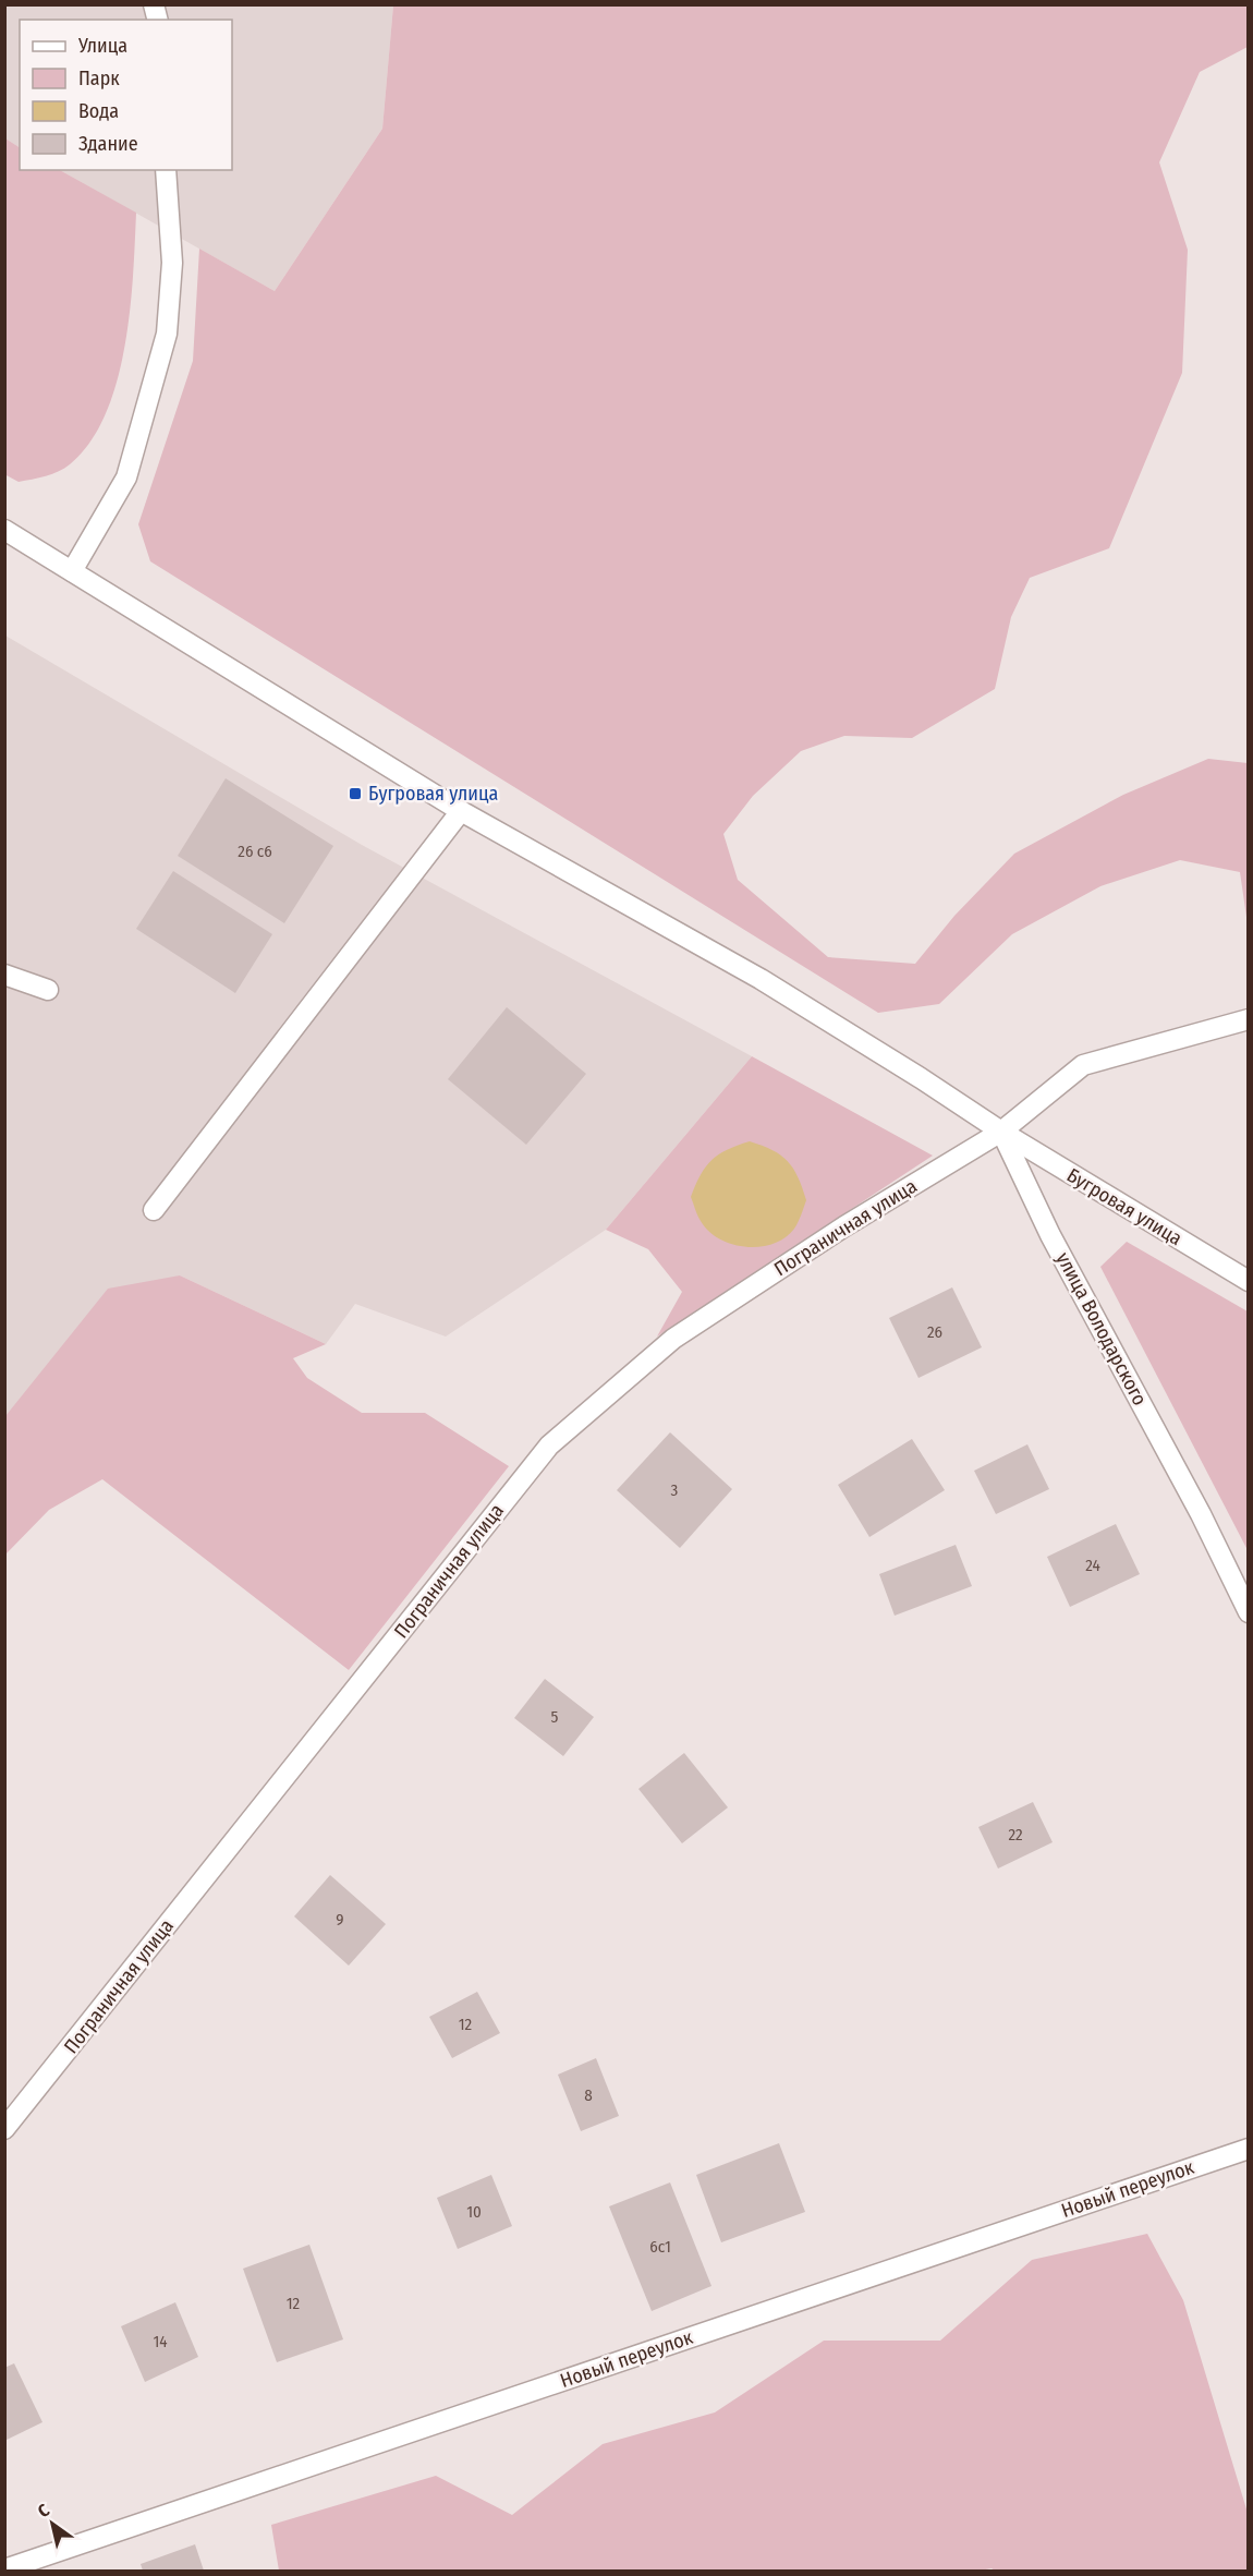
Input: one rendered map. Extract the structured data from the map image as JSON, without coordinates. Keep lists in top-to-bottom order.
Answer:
{
  "streets": {
    "street": [
      "Бугровая улица",
      "Пограничная улица",
      "улица Володарского",
      "Новый переулок"
    ]
  },
  "crossings": [
    ["Бугровая улица", "Пограничная улица"],
    ["Бугровая улица", "улица Володарского"],
    ["Пограничная улица", "улица Володарского"]
  ],
  "places": {
    "transit": ["Бугровая улица"]
  },
  "house_numbers": [
    "26 с6",
    "26",
    "3",
    "24",
    "5",
    "22",
    "9",
    "12",
    "8",
    "10",
    "6с1",
    "12",
    "14"
  ],
  "legend": [
    "Улица",
    "Парк",
    "Вода",
    "Здание"
  ],
  "north": "top left"
}
